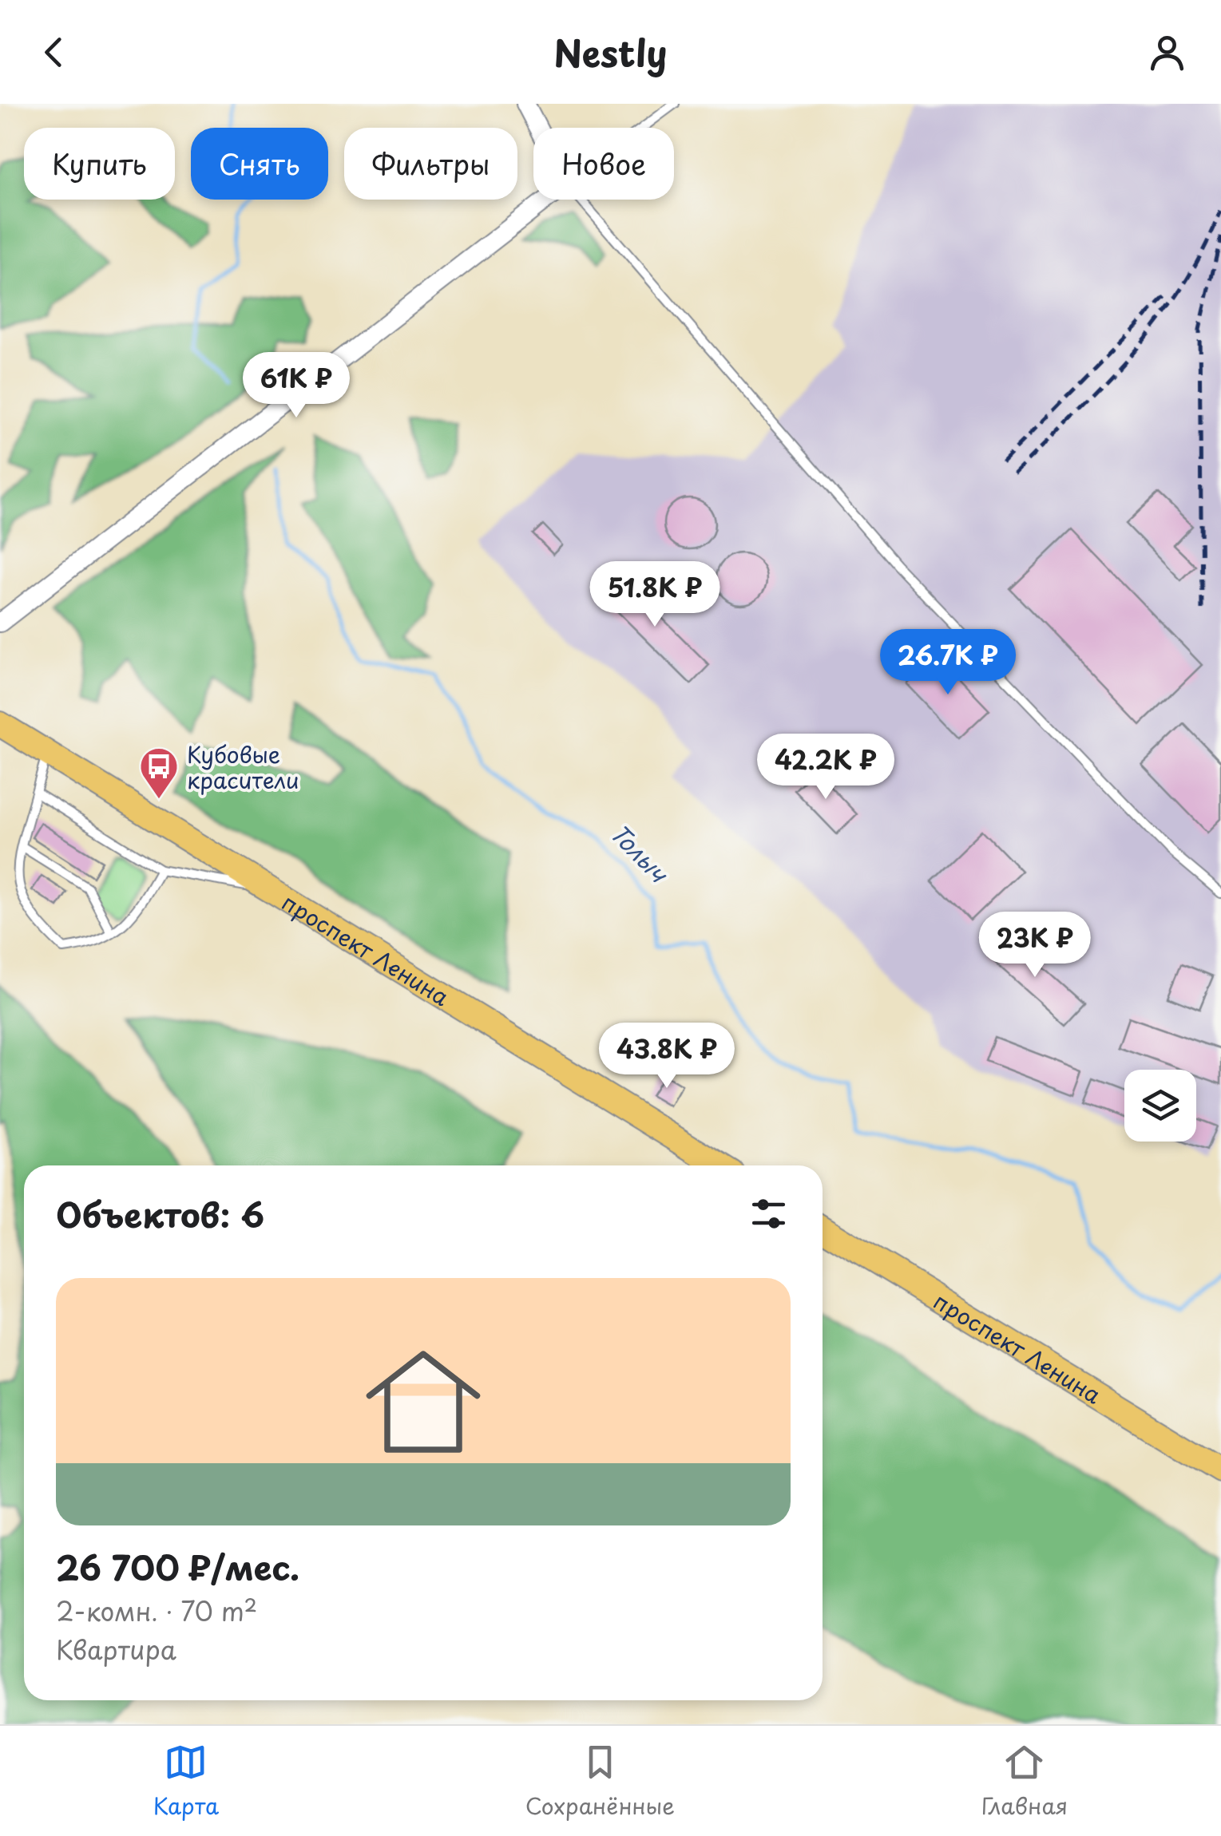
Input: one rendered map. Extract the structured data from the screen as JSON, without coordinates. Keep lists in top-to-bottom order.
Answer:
{
  "streets": {
    "main road": ["проспект Ленина"]
  },
  "water": ["Толыч"],
  "places": {
    "bus stop": ["Кубовые красители"]
  },
  "page": {
    "header": "Nestly",
    "chip": [
      "Купить",
      "Снять",
      "Фильтры",
      "Новое"
    ],
    "price": [
      "61K ₽",
      "51.8K ₽",
      "26.7K ₽",
      "42.2K ₽",
      "23K ₽",
      "43.8K ₽"
    ],
    "heading": "Объектов: 6",
    "list": [
      {
        "name": "26 700 ₽/мес.",
        "note": "2-комн. · 70 m² · Квартира"
      }
    ],
    "tabs": ["Карта", "Сохранённые", "Главная"]
  }
}
